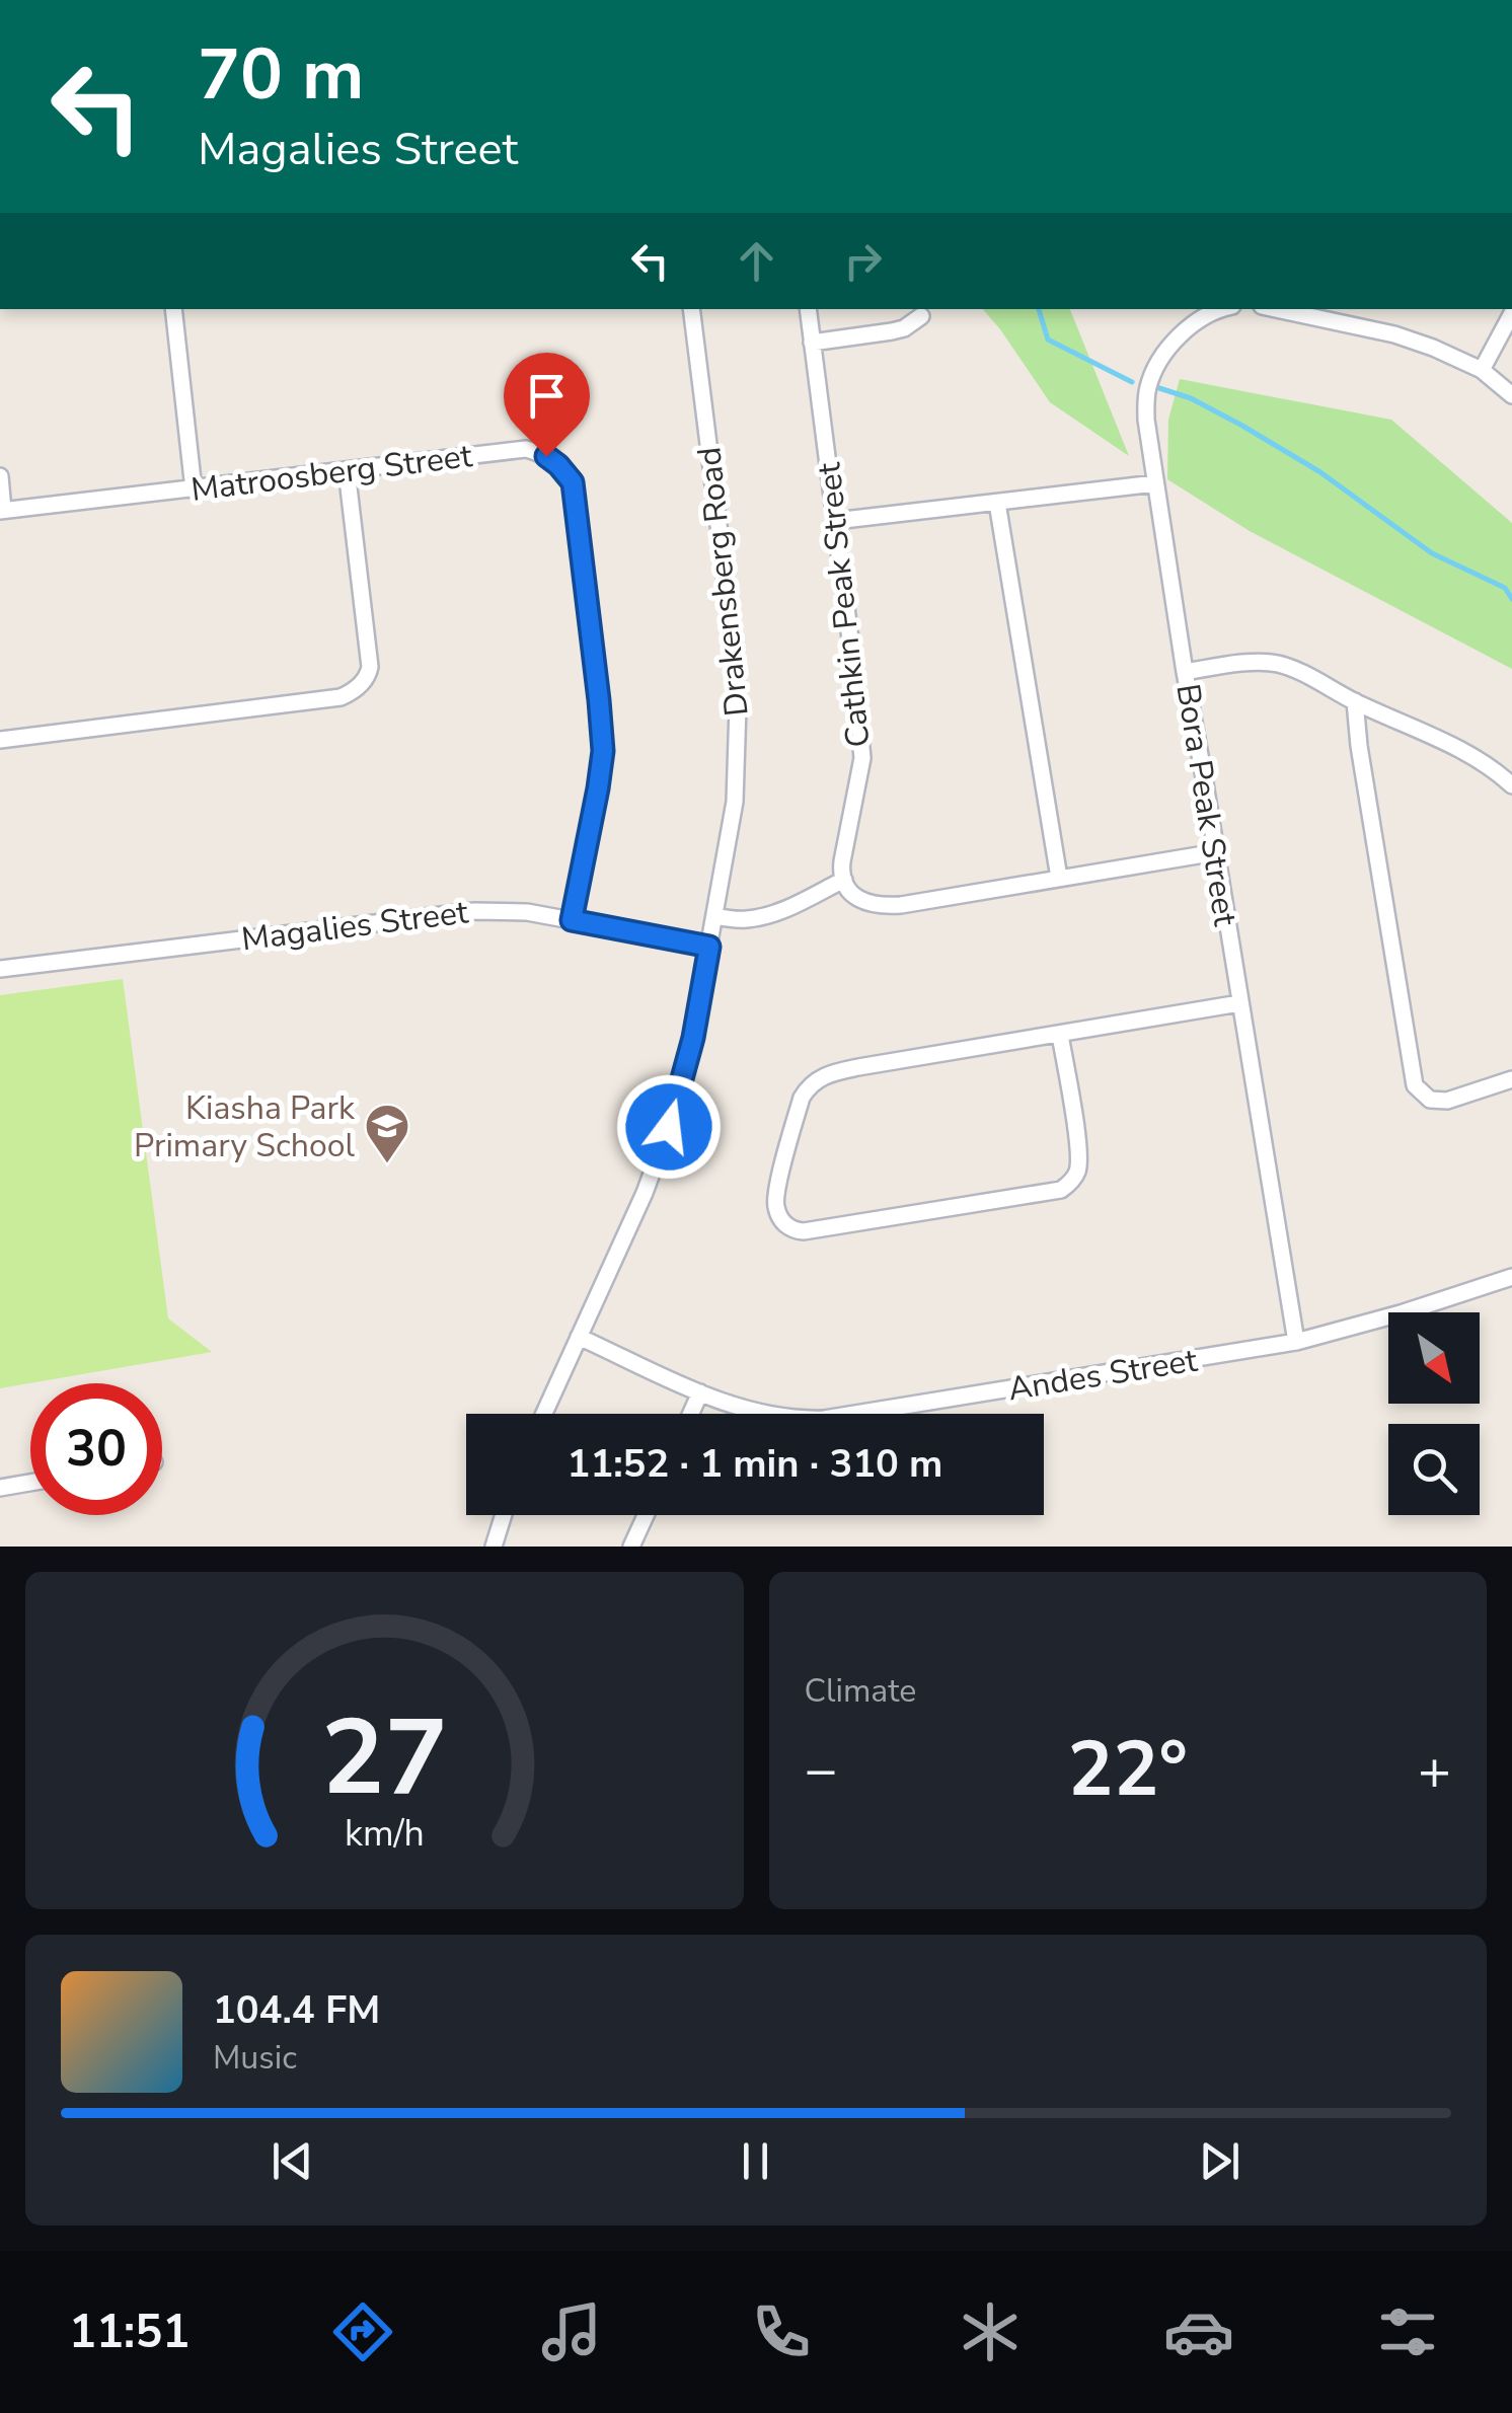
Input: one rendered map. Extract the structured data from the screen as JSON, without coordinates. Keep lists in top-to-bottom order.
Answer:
{
  "streets": {
    "street": [
      "Matroosberg Street",
      "Drakensberg Road",
      "Cathkin Peak Street",
      "Bora Peak Street",
      "Magalies Street",
      "Andes Street"
    ]
  },
  "crossings": [
    ["Matroosberg Street", "Magalies Street"],
    ["Drakensberg Road", "Magalies Street"],
    ["Drakensberg Road", "Andes Street"],
    ["Bora Peak Street", "Andes Street"]
  ],
  "places": {
    "school or university": ["Kiasha Park Primary School"]
  },
  "north": "bottom right",
  "page": {
    "turn": ["70 m", "Magalies Street"],
    "limit": "30",
    "trip": "11:52 · 1 min · 310 m",
    "tile": "Climate",
    "heat": ["−", "22°", "+"],
    "song": ["104.4 FM", "Music"],
    "tabs": "11:51",
    "gauge": ["27", "km/h"]
  }
}
